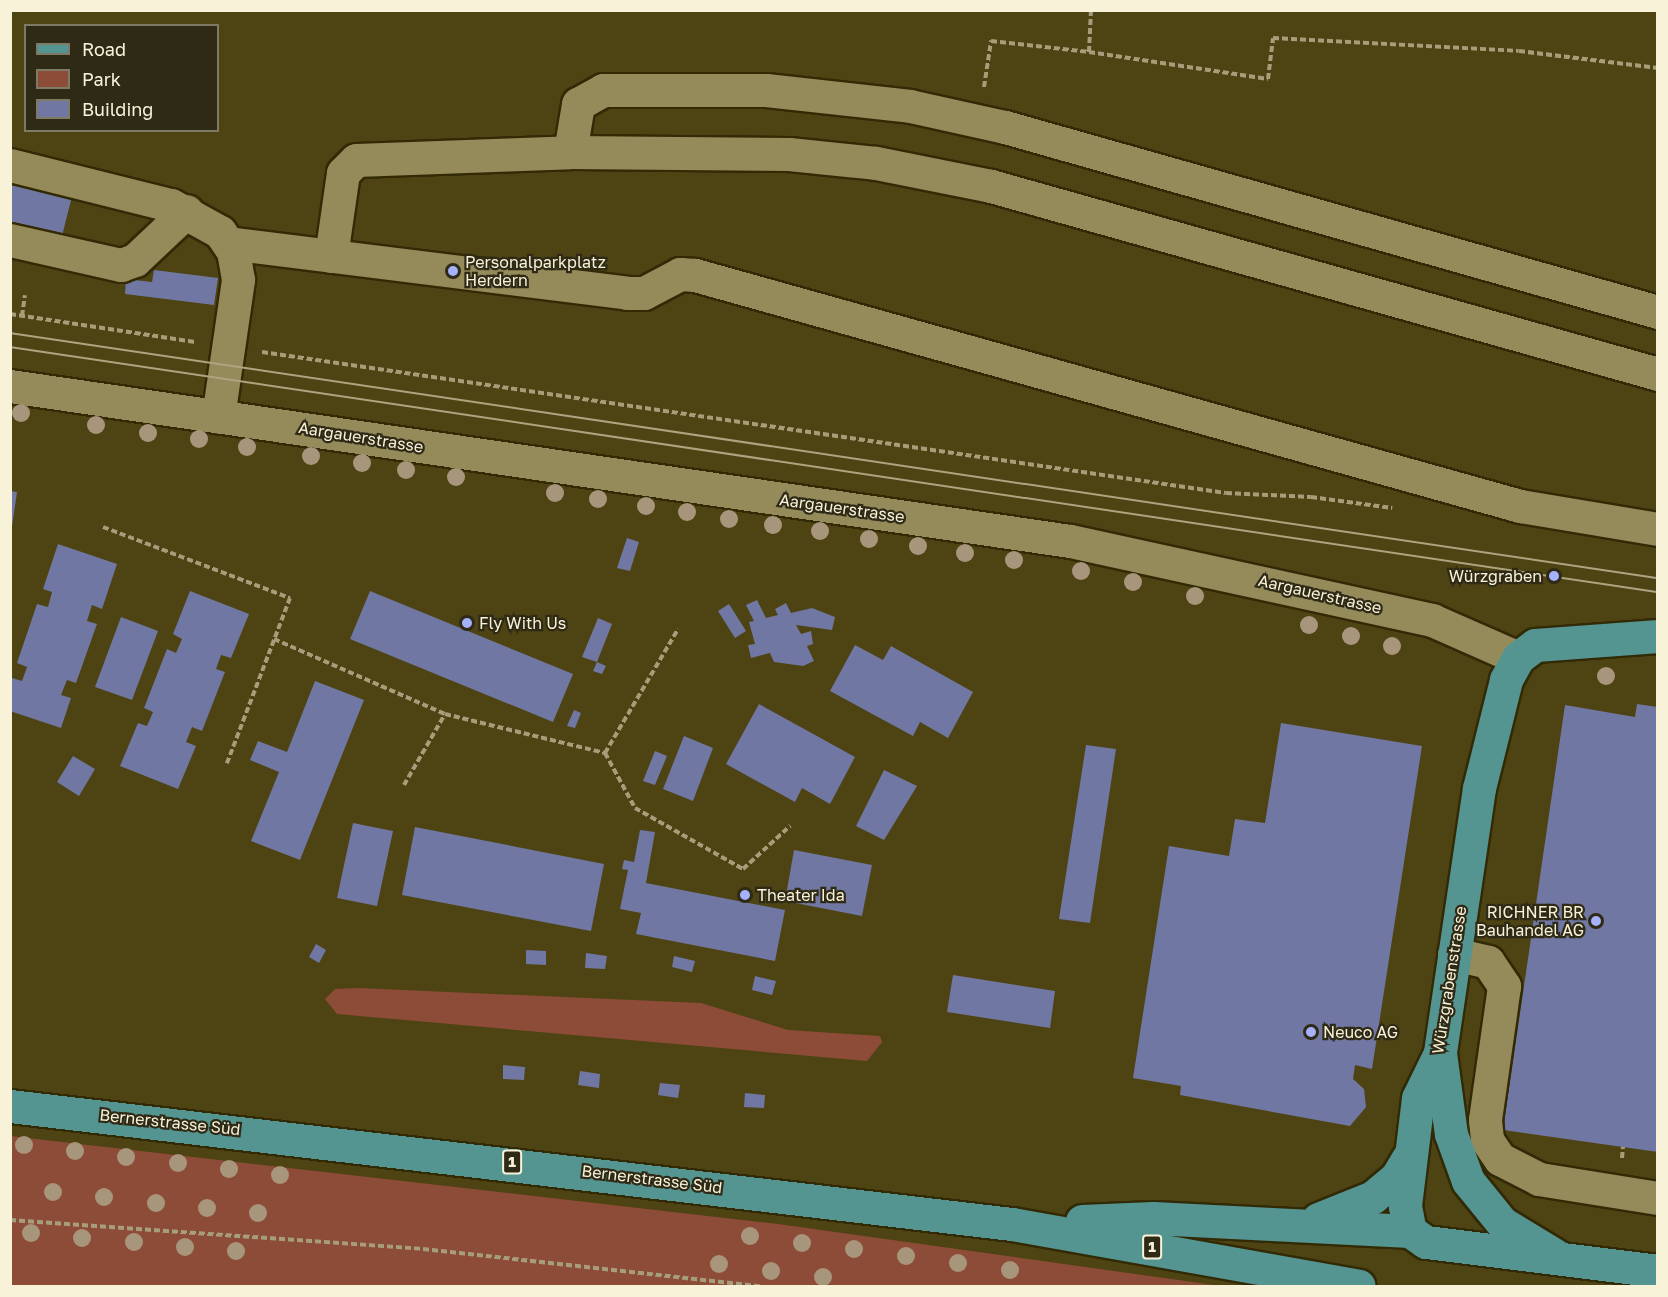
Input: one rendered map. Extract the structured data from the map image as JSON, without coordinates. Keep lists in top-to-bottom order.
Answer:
{
  "streets": {
    "main road": ["Würzgrabenstrasse", "Bernerstrasse Süd", "1"],
    "street": ["Aargauerstrasse"]
  },
  "crossings": [
    ["Aargauerstrasse", "Würzgrabenstrasse"]
  ],
  "places": [
    "Personalparkplatz Herdern",
    "Würzgraben",
    "Fly With Us",
    "Theater Ida",
    "RICHNER BR Bauhandel AG",
    "Neuco AG"
  ],
  "legend": ["Road", "Park", "Building"]
}
